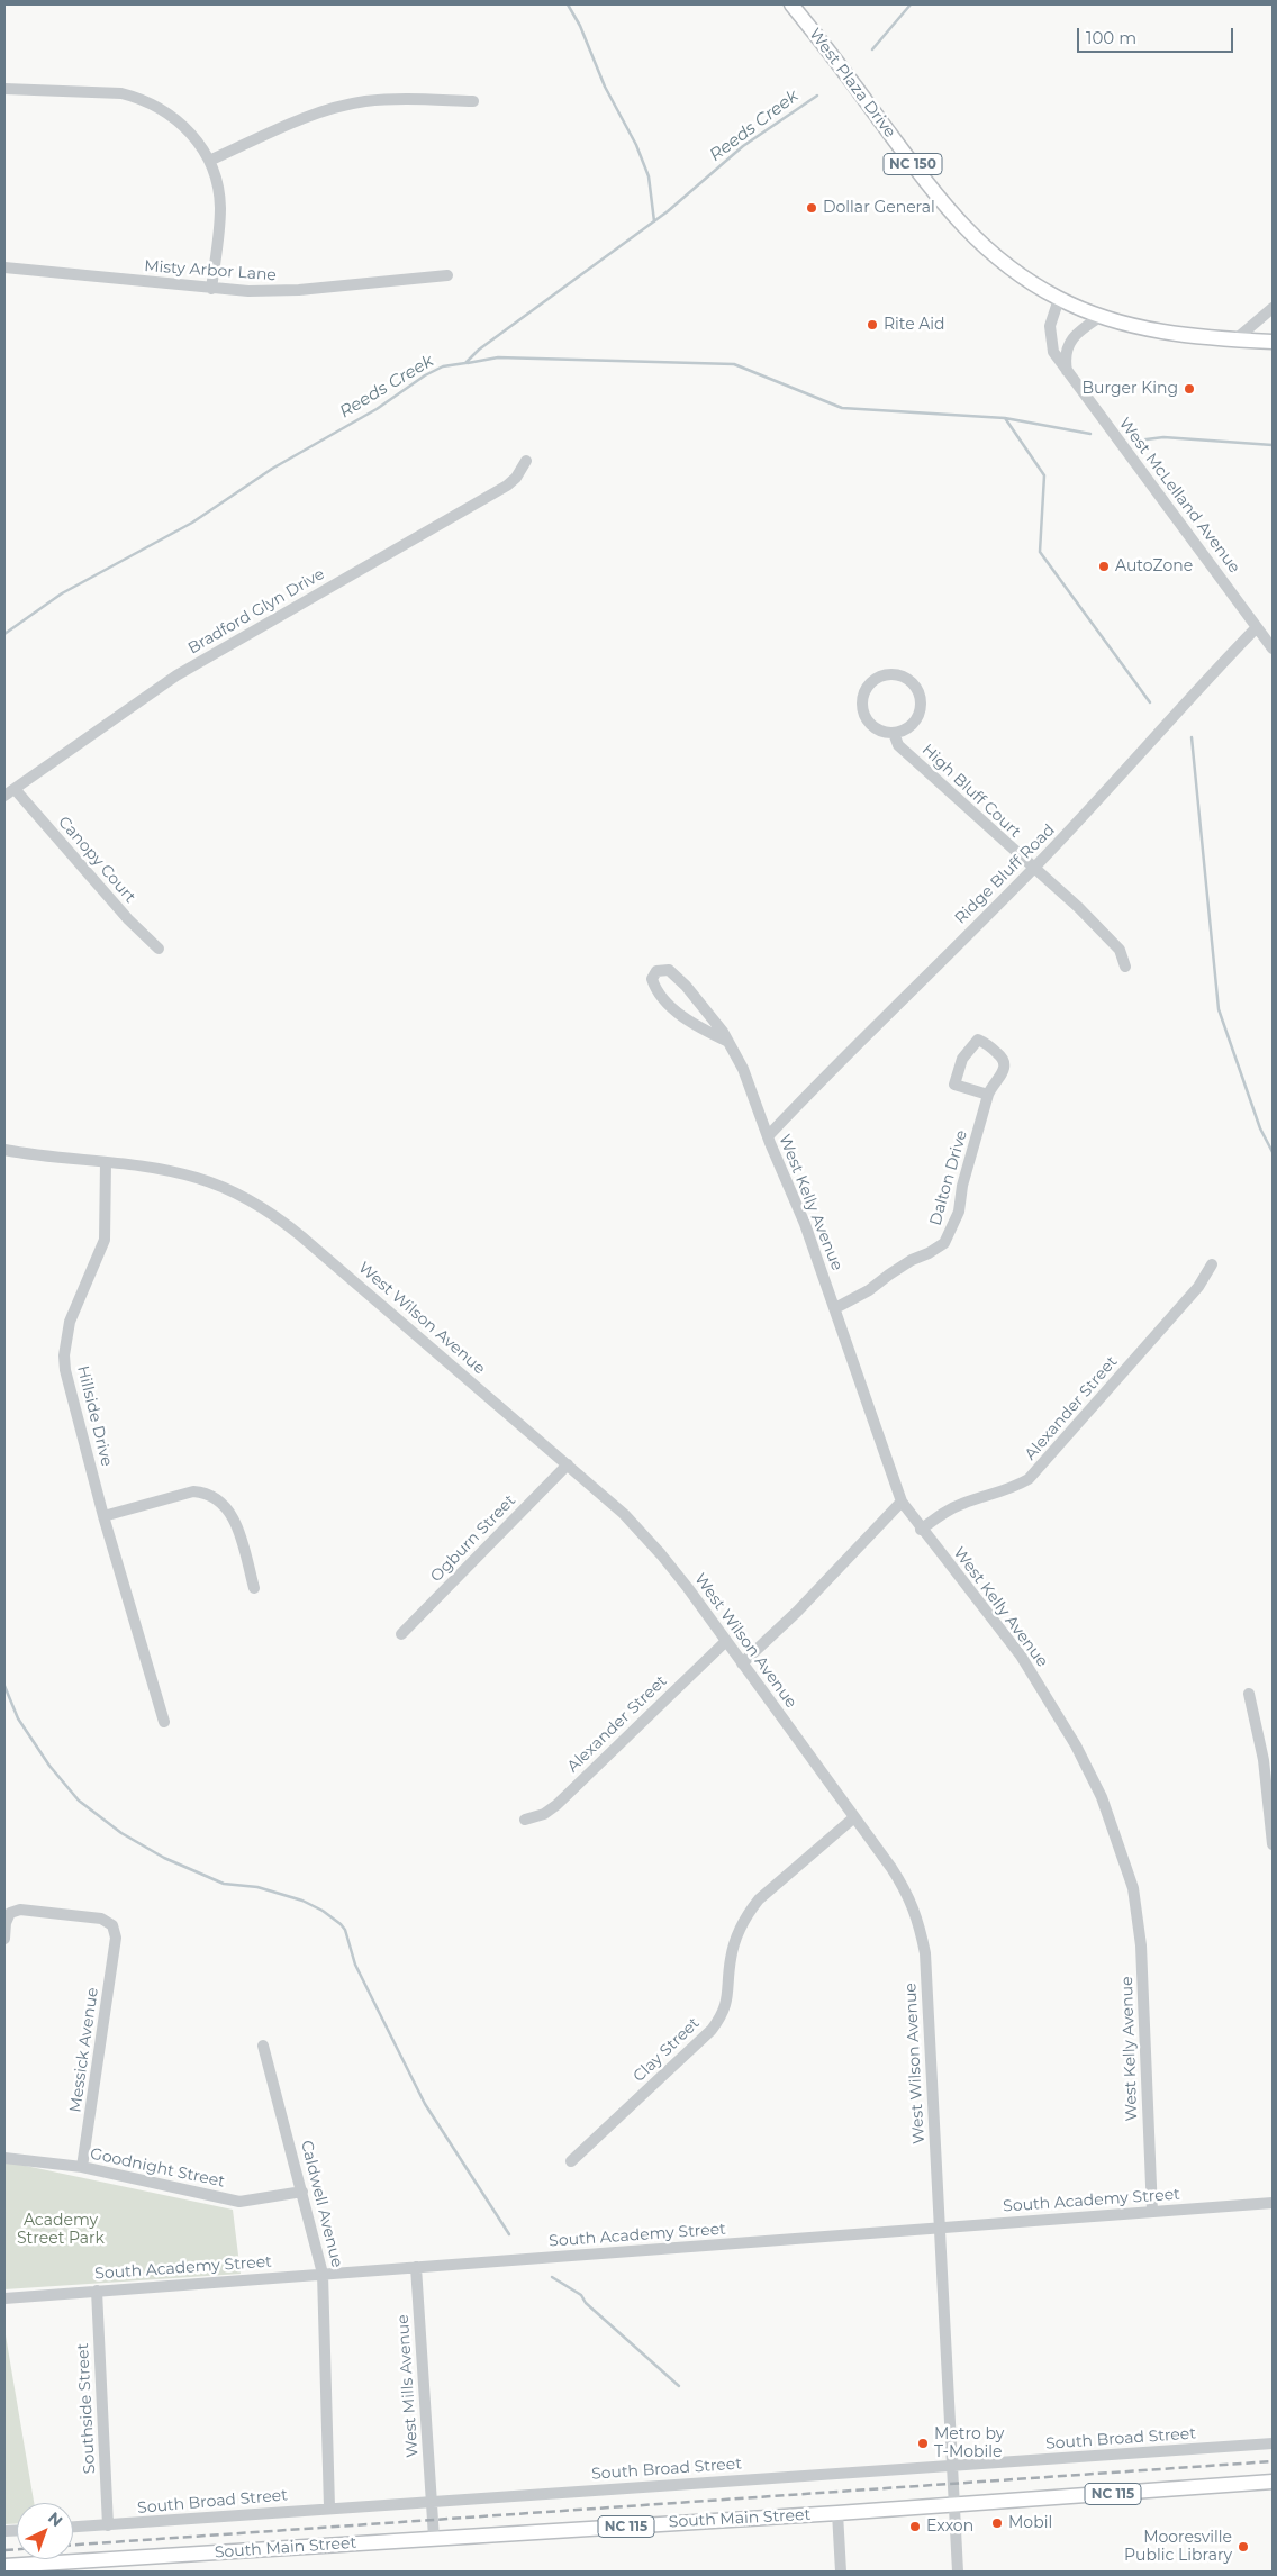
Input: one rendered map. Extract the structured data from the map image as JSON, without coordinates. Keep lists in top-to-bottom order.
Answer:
{
  "streets": {
    "main road": [
      "West Plaza Drive",
      "NC 150",
      "NC 115",
      "South Main Street"
    ],
    "street": [
      "Misty Arbor Lane",
      "West McLelland Avenue",
      "Bradford Glyn Drive",
      "High Bluff Court",
      "Canopy Court",
      "Ridge Bluff Road",
      "Dalton Drive",
      "West Kelly Avenue",
      "West Wilson Avenue",
      "Alexander Street",
      "Hillside Drive",
      "Ogburn Street",
      "Messick Avenue",
      "Clay Street",
      "Goodnight Street",
      "South Academy Street",
      "Caldwell Avenue",
      "West Mills Avenue",
      "Southside Street",
      "South Broad Street"
    ]
  },
  "crossings": [
    ["West Plaza Drive", "NC 150"],
    ["West Plaza Drive", "West McLelland Avenue"],
    ["NC 150", "West McLelland Avenue"],
    ["West McLelland Avenue", "Ridge Bluff Road"],
    ["Bradford Glyn Drive", "Canopy Court"],
    ["High Bluff Court", "Ridge Bluff Road"],
    ["Ridge Bluff Road", "West Kelly Avenue"],
    ["Dalton Drive", "West Kelly Avenue"],
    ["West Kelly Avenue", "Alexander Street"],
    ["West Kelly Avenue", "South Academy Street"],
    ["West Wilson Avenue", "Alexander Street"],
    ["West Wilson Avenue", "Hillside Drive"],
    ["West Wilson Avenue", "Ogburn Street"],
    ["West Wilson Avenue", "Clay Street"],
    ["West Wilson Avenue", "South Academy Street"],
    ["West Wilson Avenue", "South Broad Street"],
    ["West Wilson Avenue", "South Main Street"],
    ["Messick Avenue", "Goodnight Street"],
    ["Goodnight Street", "Caldwell Avenue"],
    ["South Academy Street", "Caldwell Avenue"],
    ["South Academy Street", "West Mills Avenue"],
    ["South Academy Street", "Southside Street"],
    ["Caldwell Avenue", "South Broad Street"],
    ["West Mills Avenue", "South Broad Street"],
    ["West Mills Avenue", "South Main Street"],
    ["Southside Street", "South Broad Street"]
  ],
  "water": ["Reeds Creek"],
  "parks": ["Academy Street Park"],
  "places": [
    "Dollar General",
    "Rite Aid",
    "Burger King",
    "AutoZone",
    "Metro by T-Mobile",
    "Mobil",
    "Exxon",
    "Mooresville Public Library"
  ],
  "scale_bar": "100 m",
  "north": "top right"
}
